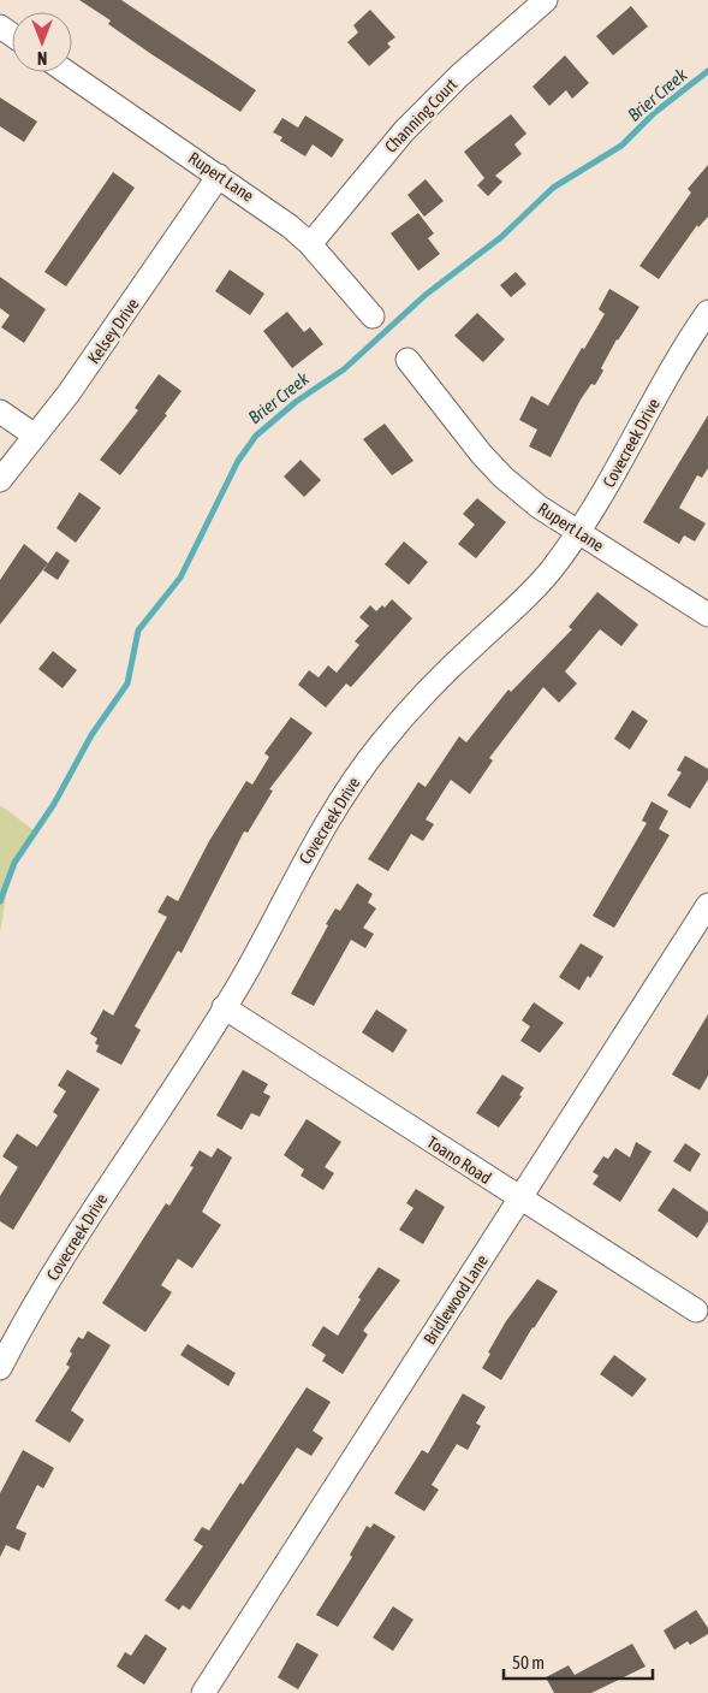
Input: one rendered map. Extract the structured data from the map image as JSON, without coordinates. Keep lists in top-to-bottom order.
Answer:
{
  "streets": {
    "street": [
      "Channing Court",
      "Rupert Lane",
      "Kelsey Drive",
      "Covecreek Drive",
      "Toano Road",
      "Bridlewood Lane"
    ]
  },
  "crossings": [
    ["Channing Court", "Rupert Lane"],
    ["Rupert Lane", "Kelsey Drive"],
    ["Rupert Lane", "Covecreek Drive"],
    ["Covecreek Drive", "Toano Road"],
    ["Toano Road", "Bridlewood Lane"]
  ],
  "water": ["Brier Creek"],
  "scale_bar": "50 m",
  "north": "bottom"
}
